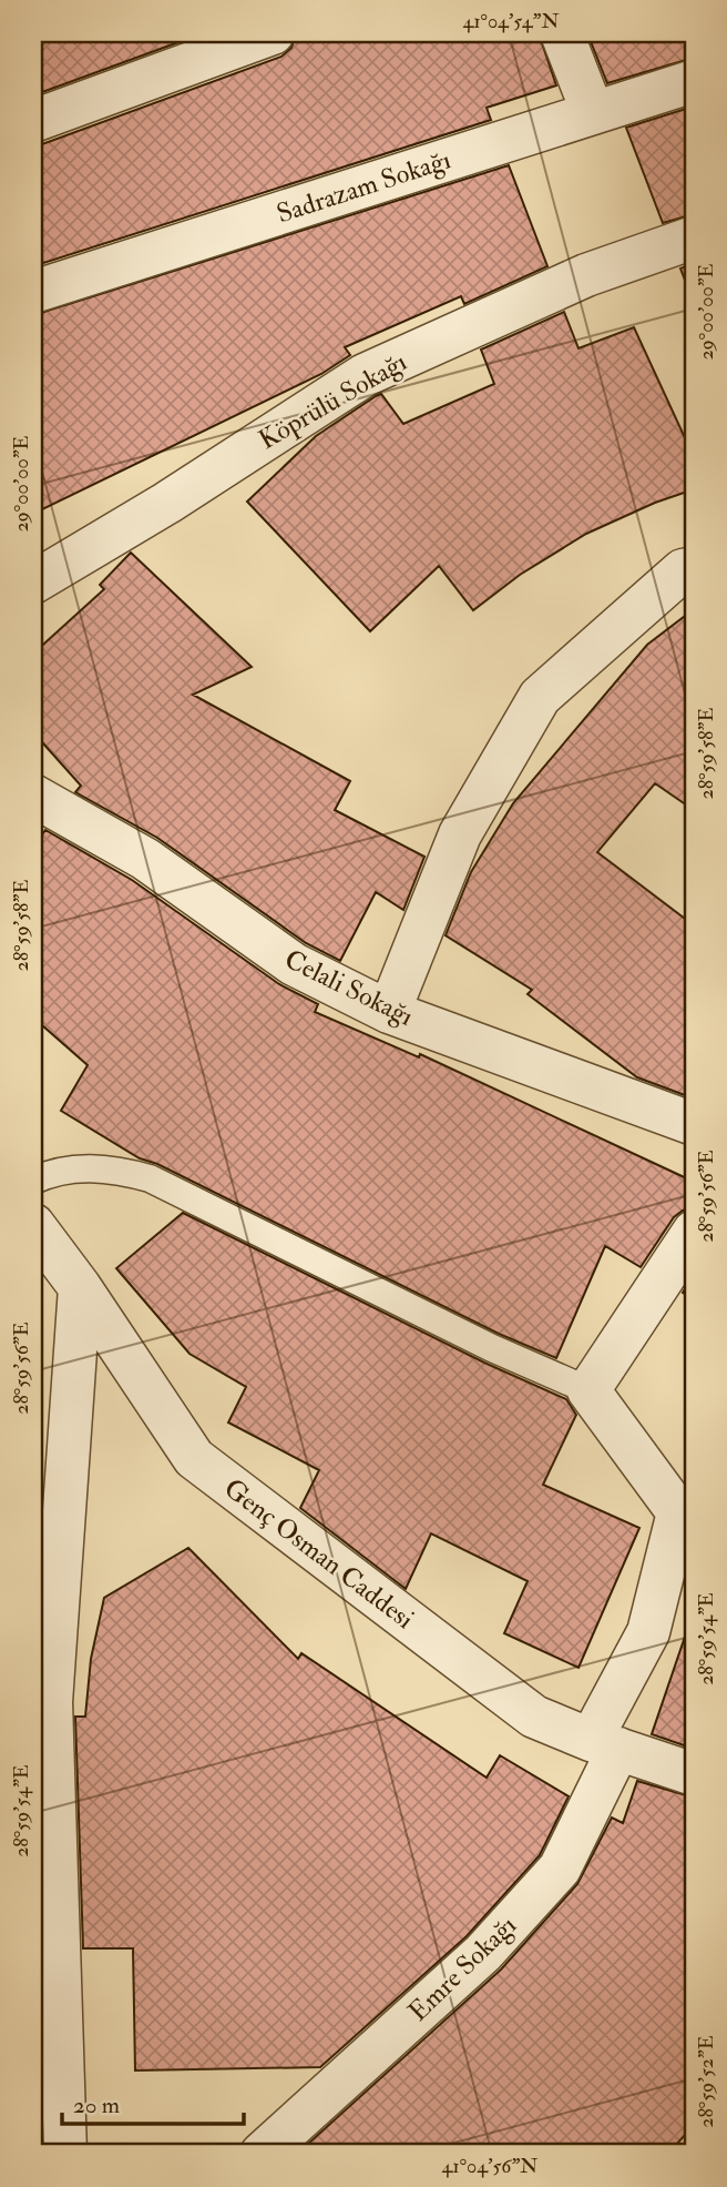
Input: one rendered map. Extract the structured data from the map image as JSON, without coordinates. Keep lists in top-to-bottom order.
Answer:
{
  "streets": {
    "street": [
      "Sadrazam Sokağı",
      "Köprülü Sokağı",
      "Celali Sokağı",
      "Genç Osman Caddesi",
      "Emre Sokağı"
    ]
  },
  "crossings": [
    ["Genç Osman Caddesi", "Emre Sokağı"]
  ],
  "scale_bar": "20 m",
  "coordinates": [
    "41°04'54\"N",
    "29°00'00\"E",
    "28°59'58\"E",
    "28°59'56\"E",
    "28°59'54\"E",
    "28°59'52\"E",
    "41°04'56\"N"
  ]
}
